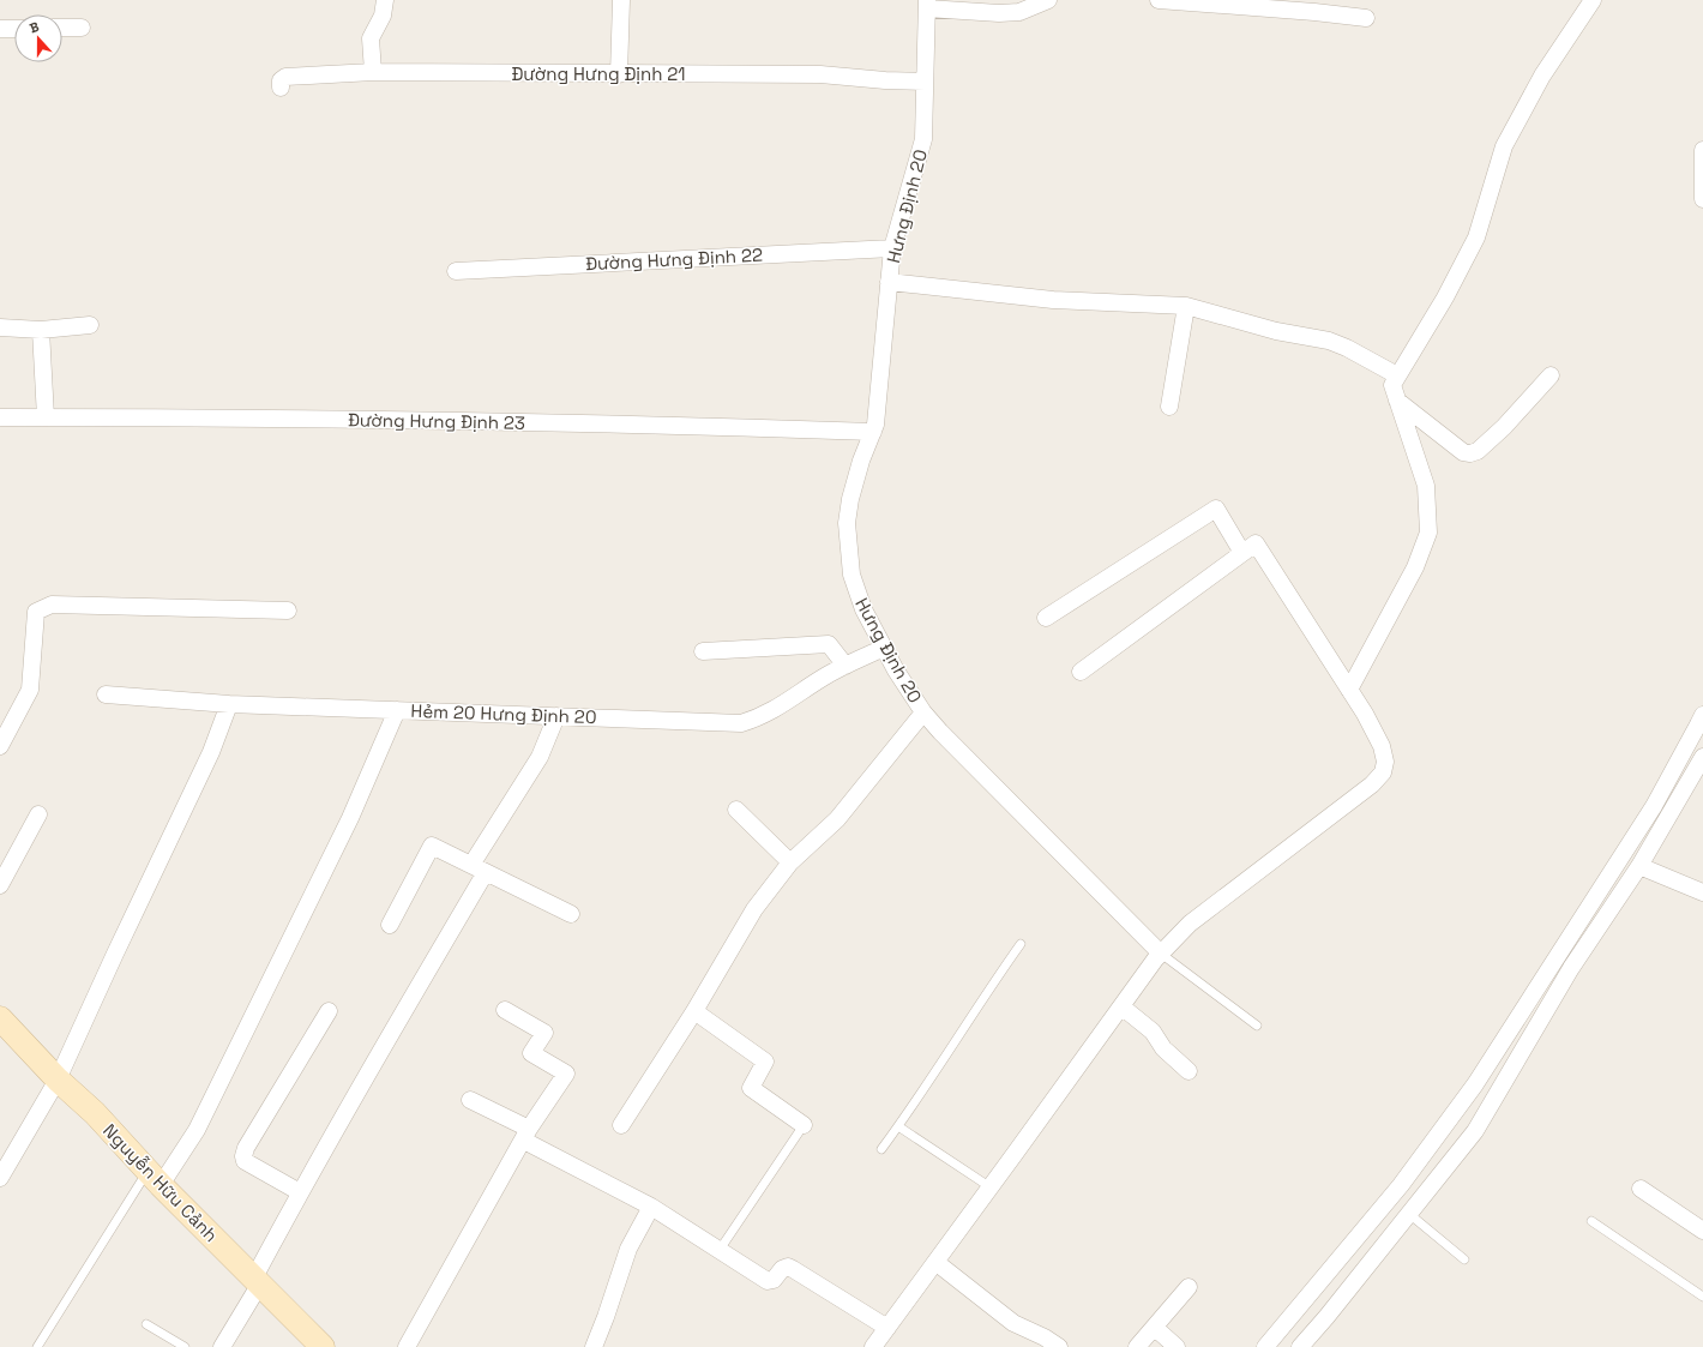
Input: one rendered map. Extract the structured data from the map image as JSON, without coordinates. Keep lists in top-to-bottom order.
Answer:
{
  "streets": {
    "street": [
      "Đường Hưng Định 21",
      "Hưng Định 20",
      "Đường Hưng Định 22",
      "Đường Hưng Định 23",
      "Hẻm 20 Hưng Định 20",
      "Nguyễn Hữu Cảnh"
    ]
  },
  "crossings": [
    ["Đường Hưng Định 21", "Hưng Định 20"],
    ["Hưng Định 20", "Đường Hưng Định 22"],
    ["Hưng Định 20", "Đường Hưng Định 23"],
    ["Hưng Định 20", "Hẻm 20 Hưng Định 20"]
  ],
  "north": "top"
}
